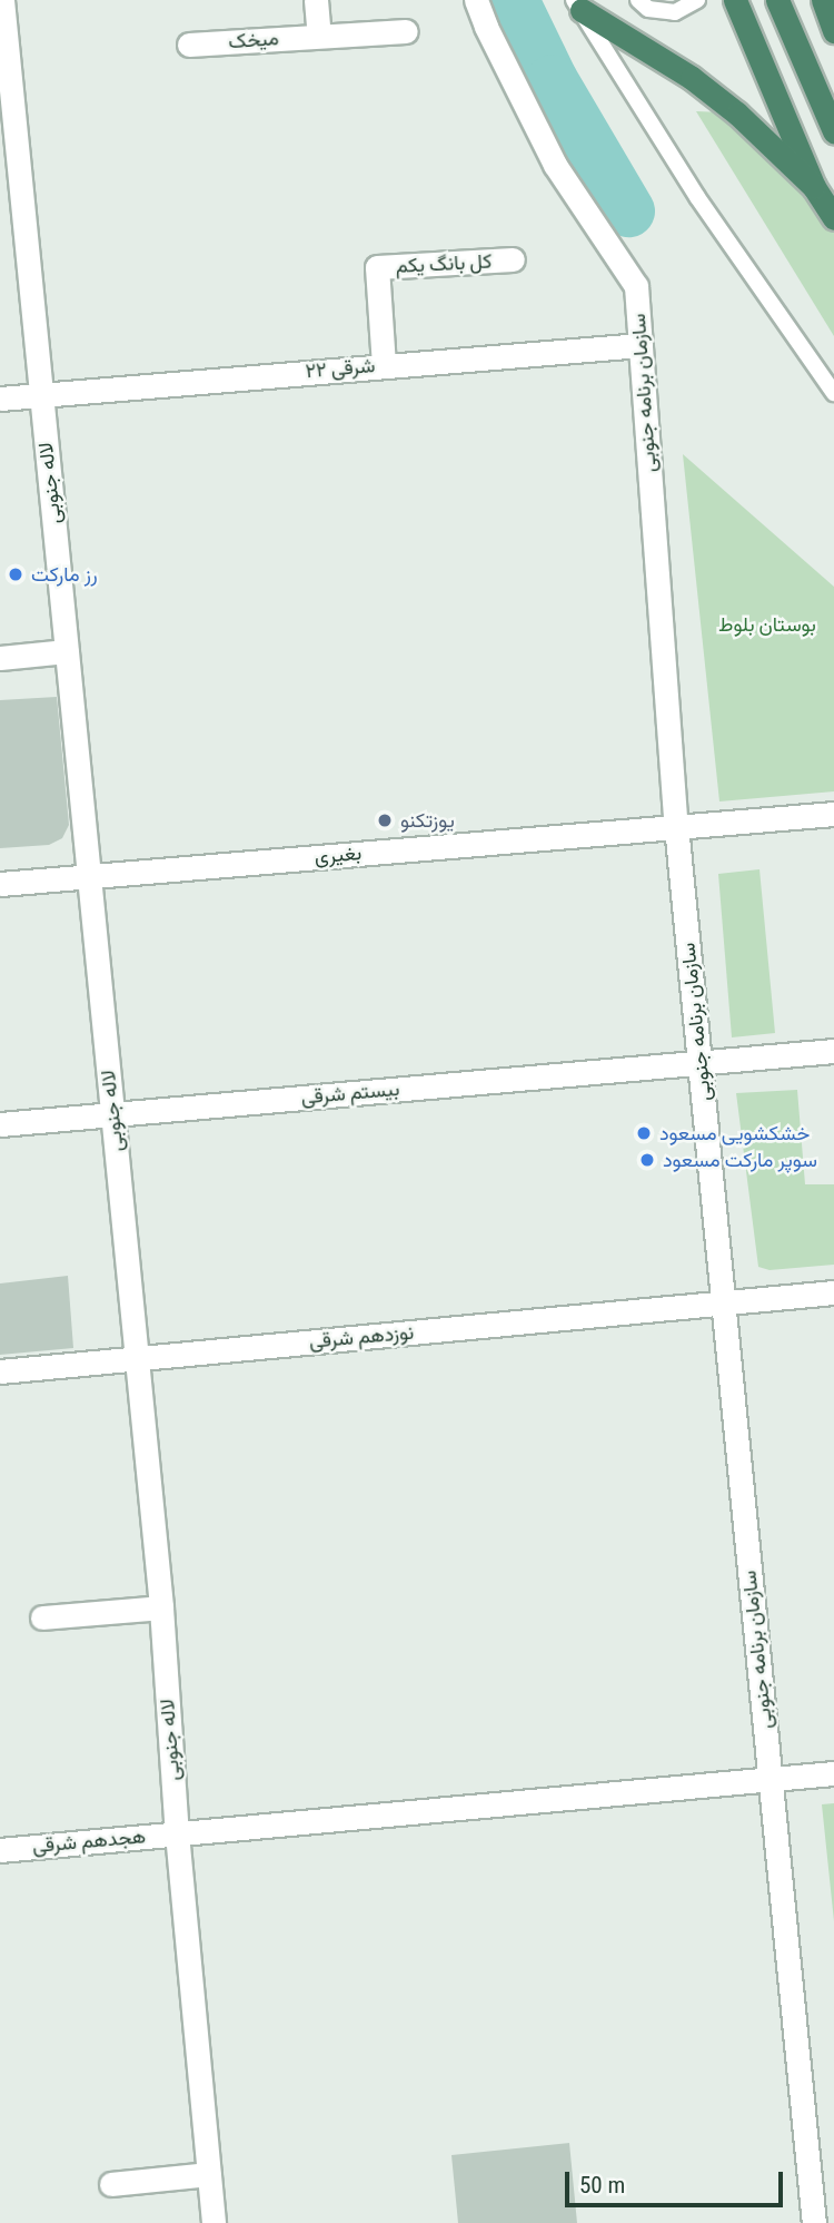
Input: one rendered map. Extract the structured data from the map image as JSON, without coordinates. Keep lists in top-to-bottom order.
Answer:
{
  "streets": {
    "street": [
      "میخک",
      "کل بانگ یکم",
      "۲۲ شرقی",
      "سازمان برنامه جنوبی",
      "لاله جنوبی",
      "بغیری",
      "بیستم شرقی",
      "نوزدهم شرقی",
      "هجدهم شرقی"
    ]
  },
  "crossings": [
    ["کل بانگ یکم", "۲۲ شرقی"],
    ["۲۲ شرقی", "سازمان برنامه جنوبی"],
    ["۲۲ شرقی", "لاله جنوبی"],
    ["سازمان برنامه جنوبی", "بغیری"],
    ["سازمان برنامه جنوبی", "بیستم شرقی"],
    ["سازمان برنامه جنوبی", "نوزدهم شرقی"],
    ["سازمان برنامه جنوبی", "هجدهم شرقی"],
    ["لاله جنوبی", "بغیری"],
    ["لاله جنوبی", "بیستم شرقی"],
    ["لاله جنوبی", "نوزدهم شرقی"],
    ["لاله جنوبی", "هجدهم شرقی"]
  ],
  "parks": ["بوستان بلوط"],
  "places": [
    "رز مارکت",
    "یوزتکنو",
    "خشکشویی مسعود",
    "سوپر مارکت مسعود"
  ],
  "scale_bar": "50 m"
}
